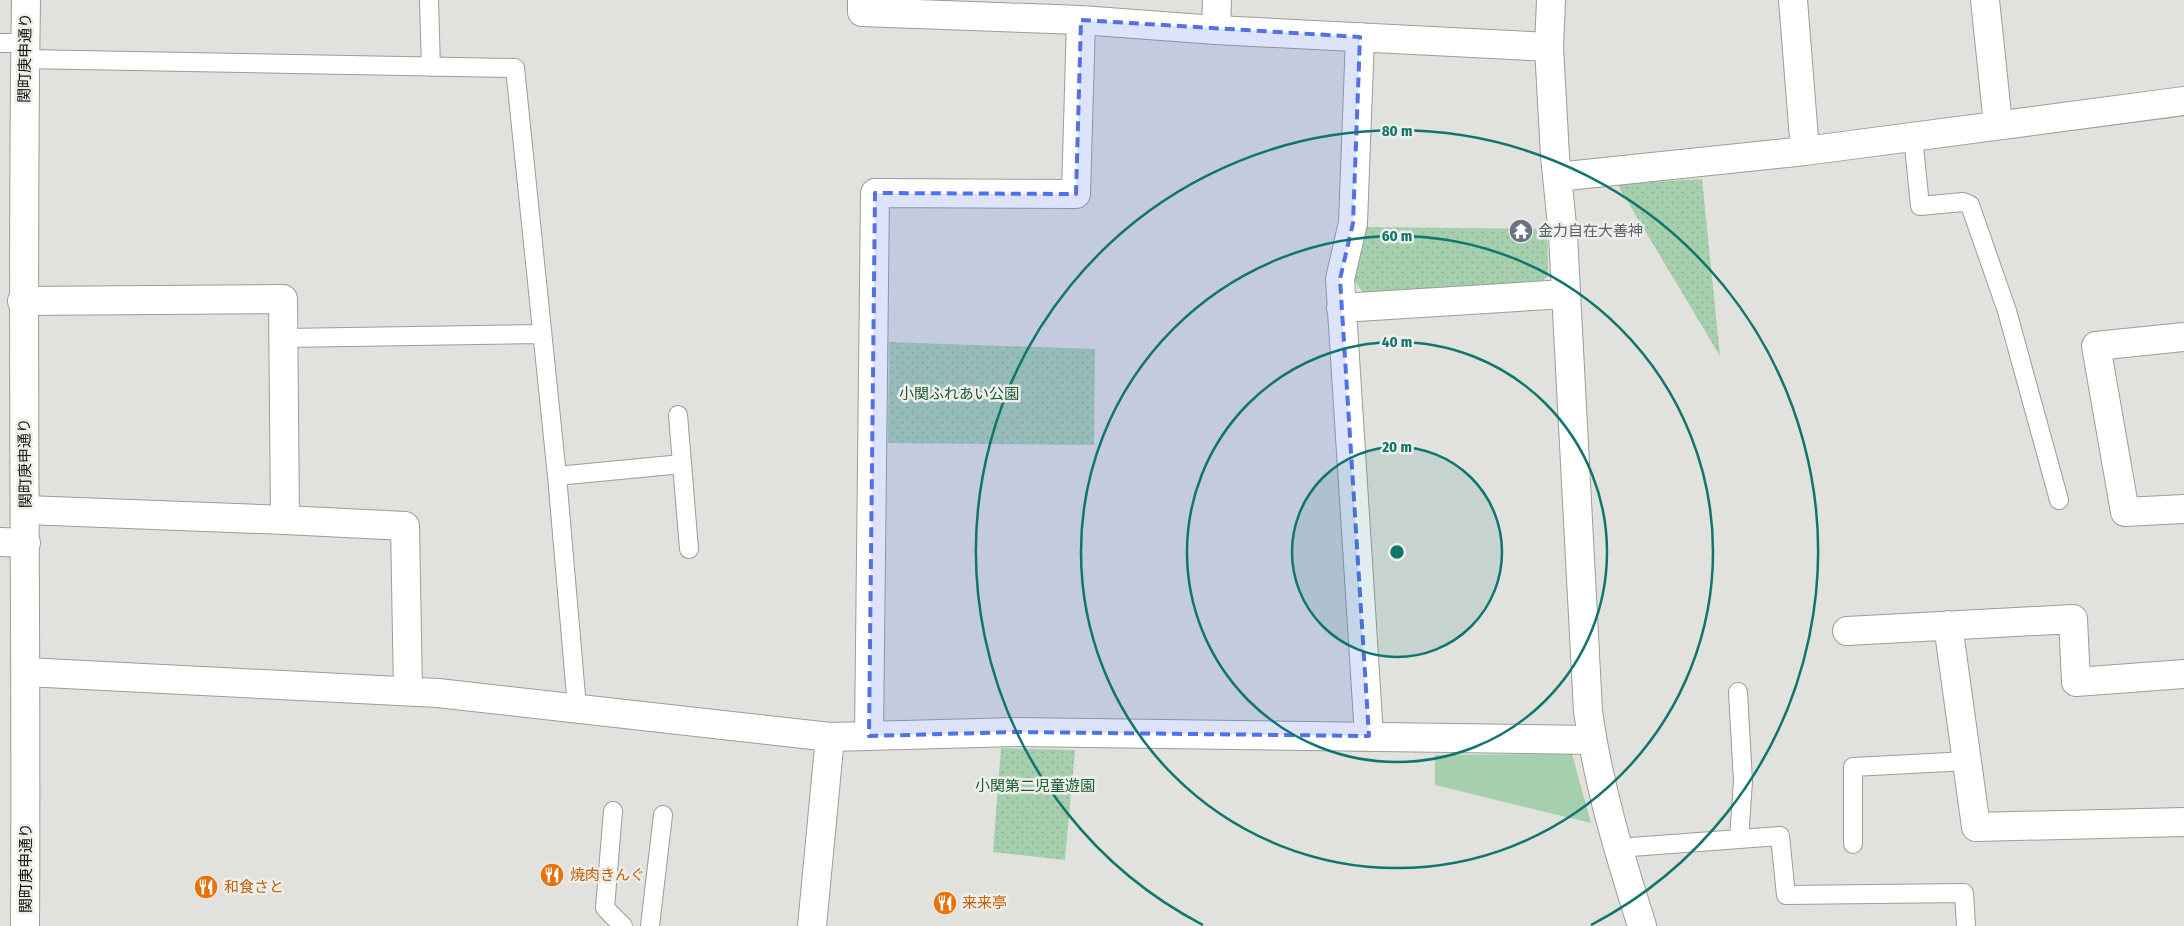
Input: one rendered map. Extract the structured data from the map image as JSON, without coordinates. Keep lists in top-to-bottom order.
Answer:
{
  "streets": {
    "street": ["関町庚申通り"]
  },
  "parks": ["小関ふれあい公園", "小関第二児童遊園"],
  "places": {
    "temple": ["金力自在大善神"],
    "restaurant": ["焼肉きんぐ", "和食さと", "来来亭"]
  },
  "rings": [
    "80 m",
    "60 m",
    "40 m",
    "20 m"
  ]
}
